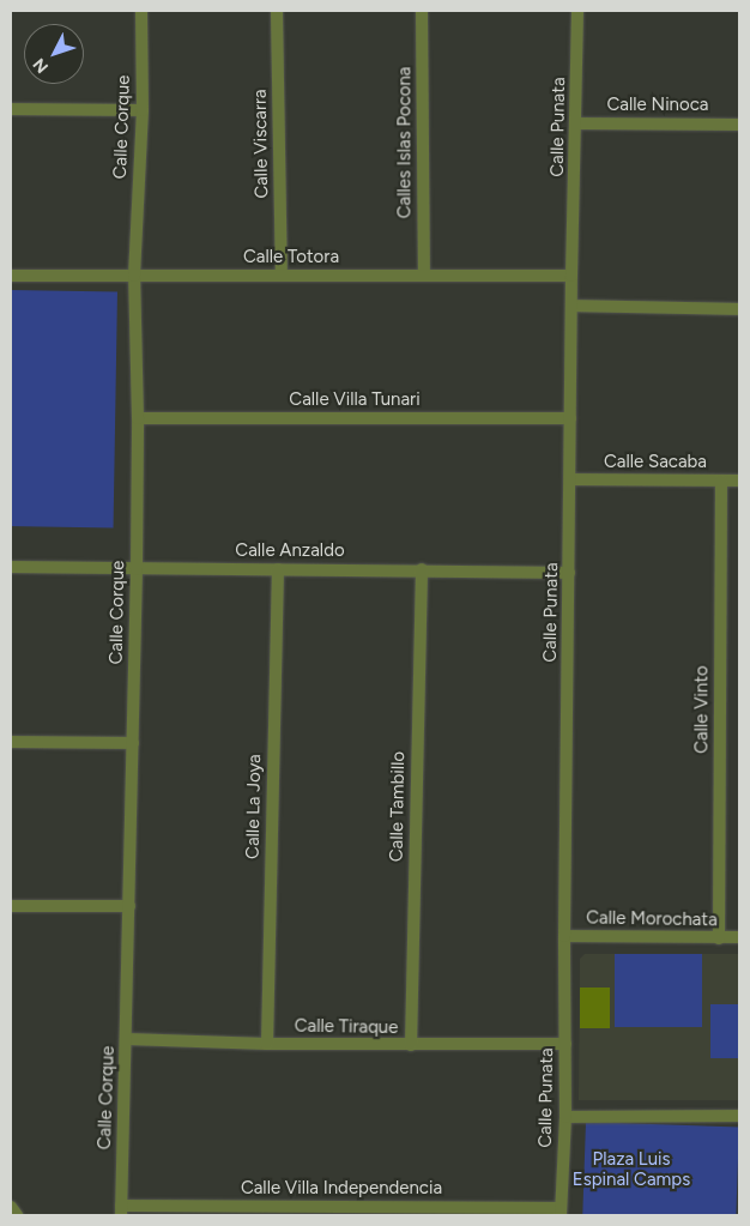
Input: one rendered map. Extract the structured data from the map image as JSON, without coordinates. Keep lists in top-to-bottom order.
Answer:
{
  "streets": {
    "street": [
      "Calle Ninoca",
      "Calle Corque",
      "Calle Punata",
      "Calles Islas Pocona",
      "Calle Viscarra",
      "Calle Totora",
      "Calle Villa Tunari",
      "Calle Sacaba",
      "Calle Anzaldo",
      "Calle Vinto",
      "Calle La Joya",
      "Calle Tambillo",
      "Calle Morochata",
      "Calle Tiraque",
      "Calle Villa Independencia"
    ]
  },
  "crossings": [
    ["Calle Ninoca", "Calle Punata"],
    ["Calle Corque", "Calle Totora"],
    ["Calle Corque", "Calle Villa Tunari"],
    ["Calle Corque", "Calle Anzaldo"],
    ["Calle Corque", "Calle Tiraque"],
    ["Calle Corque", "Calle Villa Independencia"],
    ["Calle Punata", "Calle Totora"],
    ["Calle Punata", "Calle Villa Tunari"],
    ["Calle Punata", "Calle Sacaba"],
    ["Calle Punata", "Calle Anzaldo"],
    ["Calle Punata", "Calle Morochata"],
    ["Calle Punata", "Calle Tiraque"],
    ["Calle Punata", "Calle Villa Independencia"],
    ["Calles Islas Pocona", "Calle Totora"],
    ["Calle Viscarra", "Calle Totora"],
    ["Calle Sacaba", "Calle Vinto"],
    ["Calle Anzaldo", "Calle La Joya"],
    ["Calle Anzaldo", "Calle Tambillo"],
    ["Calle Vinto", "Calle Morochata"],
    ["Calle La Joya", "Calle Tiraque"],
    ["Calle Tambillo", "Calle Tiraque"]
  ],
  "parks": ["Plaza Luis Espinal Camps"],
  "north": "bottom left"
}
